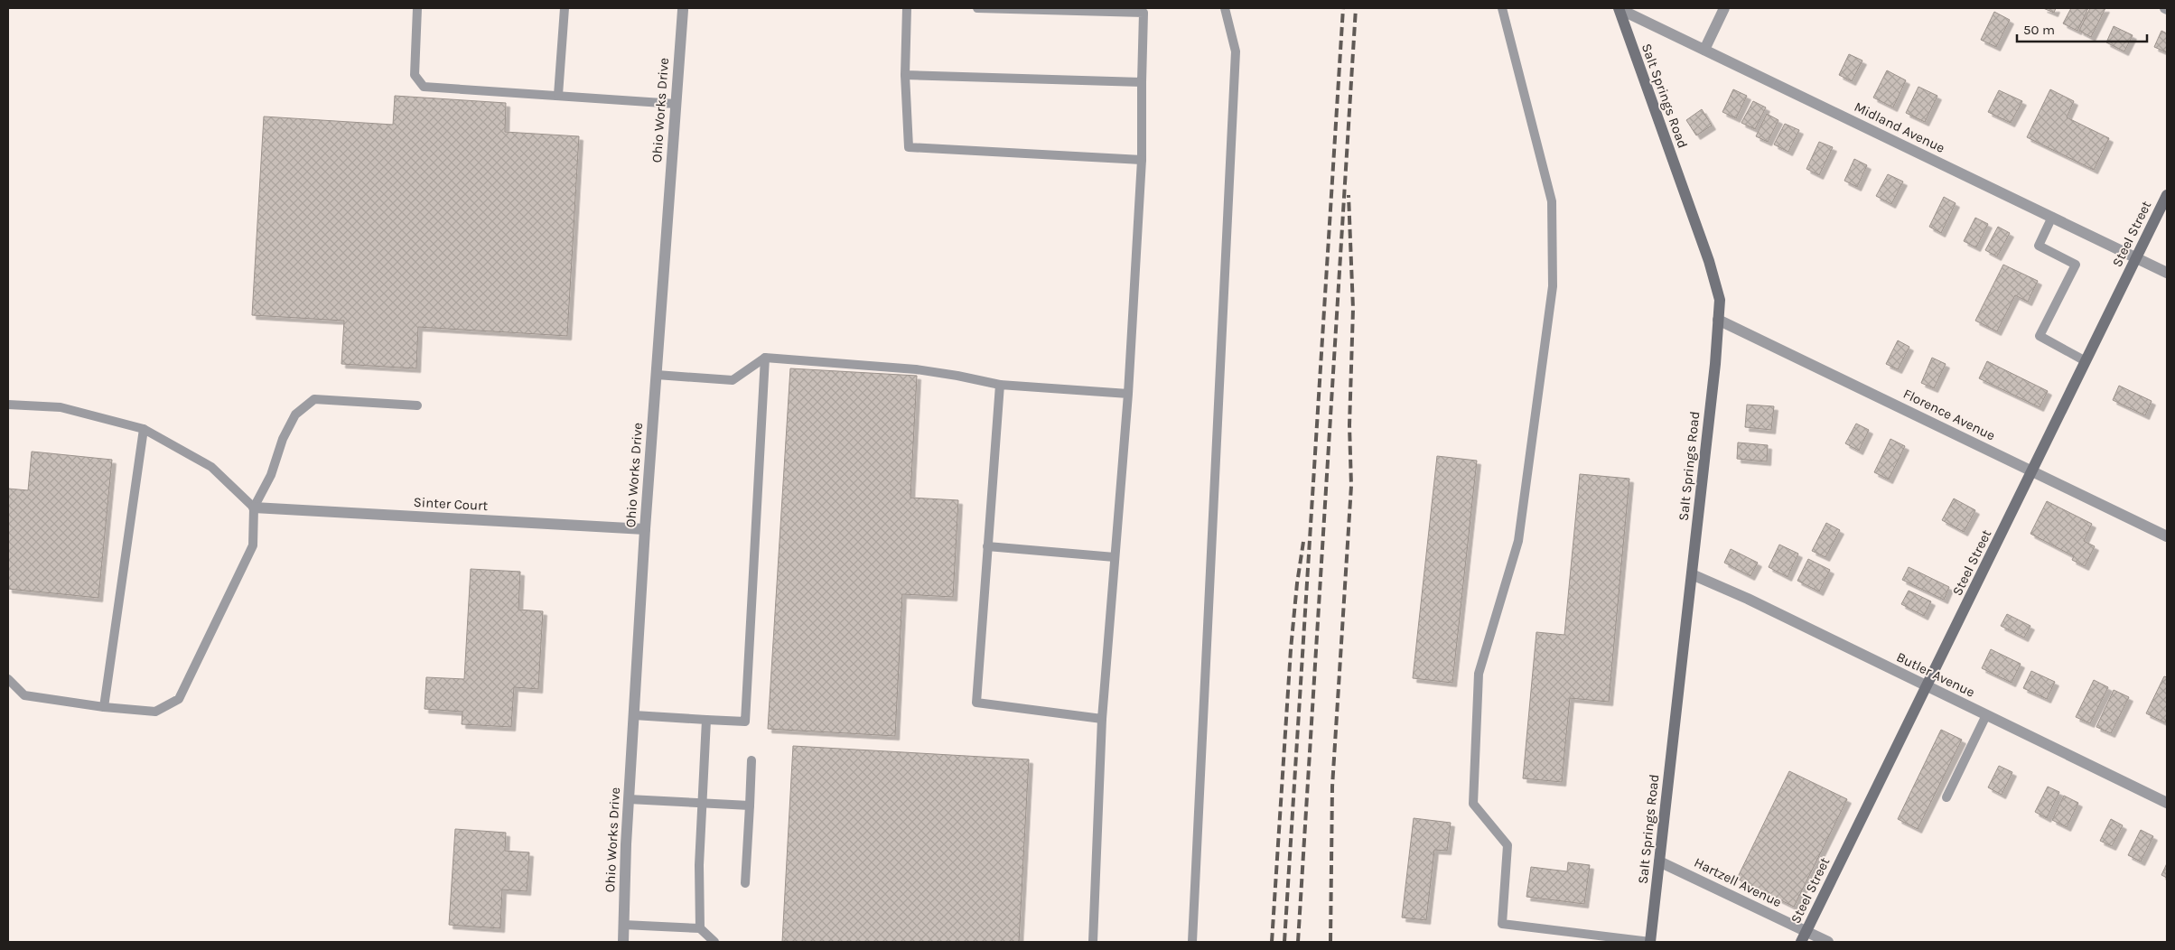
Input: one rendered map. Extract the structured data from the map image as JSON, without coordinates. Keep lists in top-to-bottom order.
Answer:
{
  "streets": {
    "street": [
      "Salt Springs Road",
      "Ohio Works Drive",
      "Midland Avenue",
      "Steel Street",
      "Florence Avenue",
      "Sinter Court",
      "Butler Avenue",
      "Hartzell Avenue"
    ]
  },
  "crossings": [
    ["Salt Springs Road", "Midland Avenue"],
    ["Salt Springs Road", "Florence Avenue"],
    ["Salt Springs Road", "Butler Avenue"],
    ["Salt Springs Road", "Hartzell Avenue"],
    ["Ohio Works Drive", "Sinter Court"],
    ["Midland Avenue", "Steel Street"],
    ["Steel Street", "Florence Avenue"],
    ["Steel Street", "Butler Avenue"],
    ["Steel Street", "Hartzell Avenue"]
  ],
  "scale_bar": "50 m"
}
